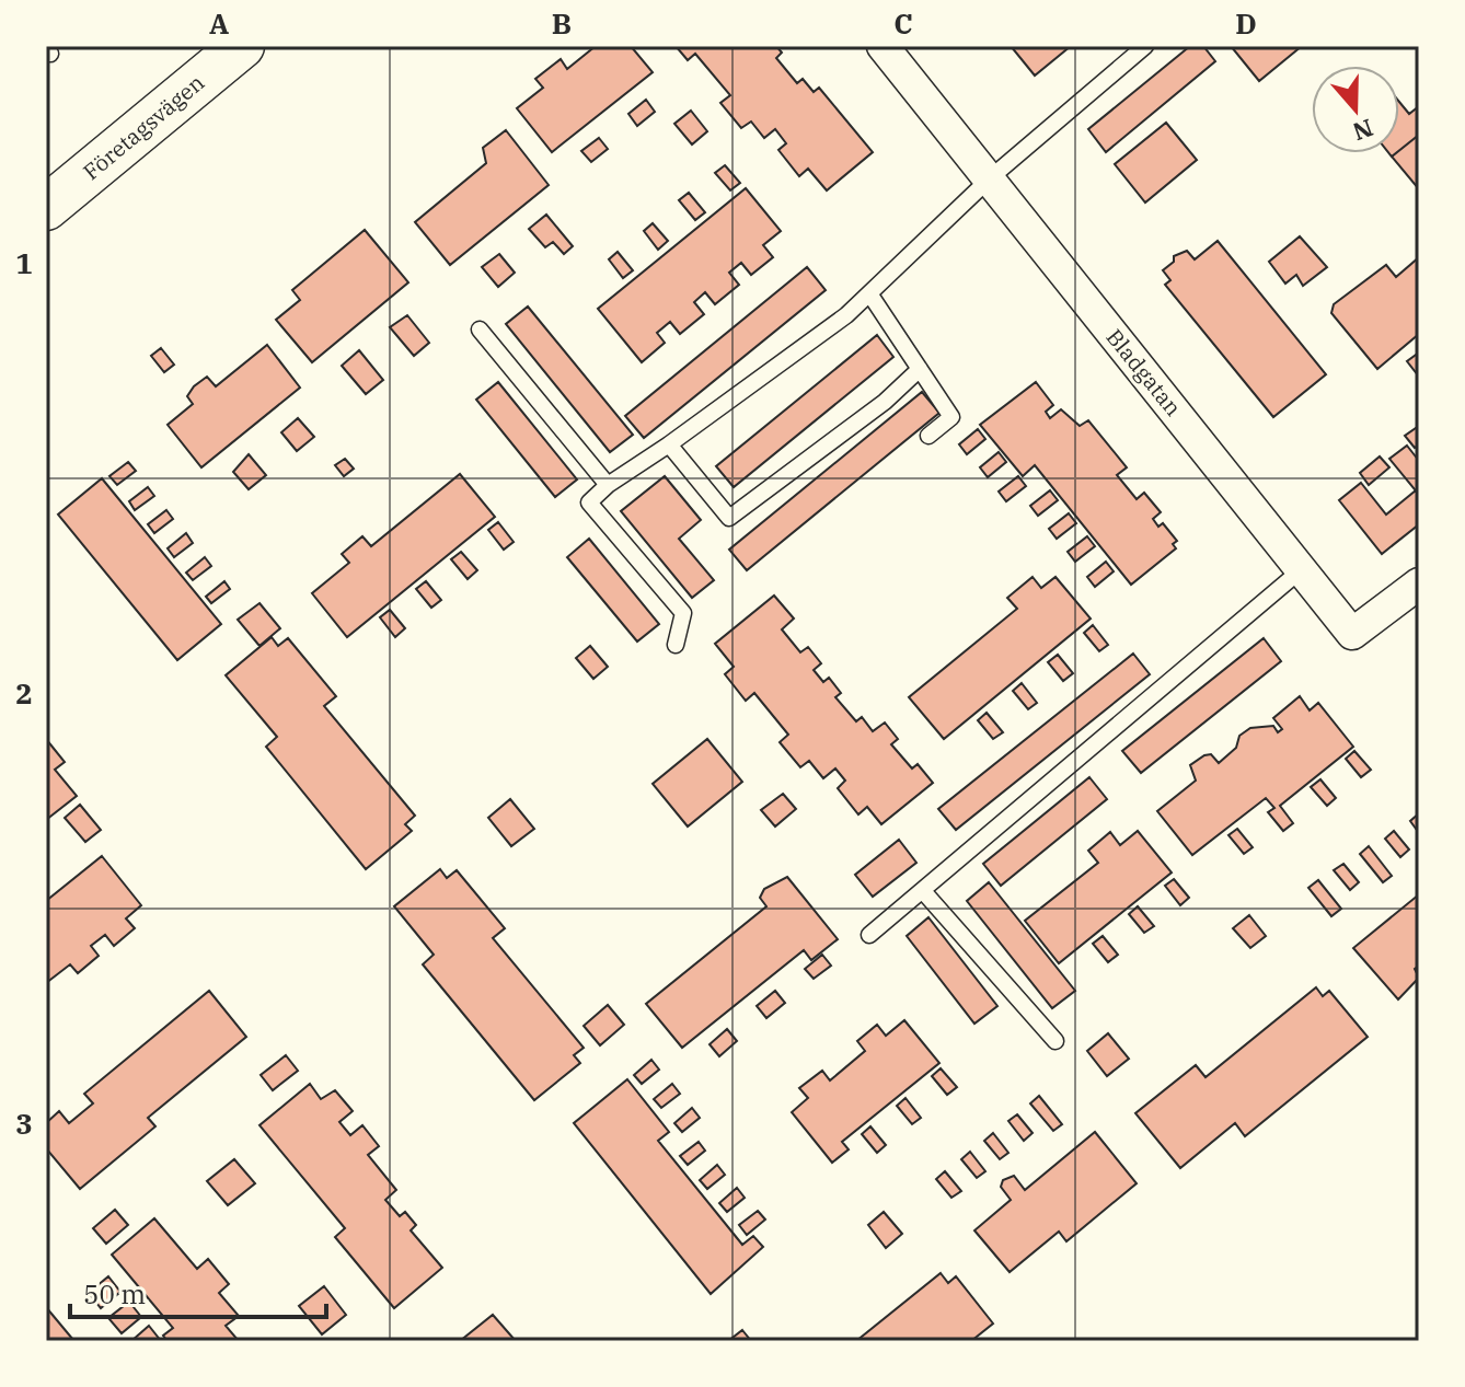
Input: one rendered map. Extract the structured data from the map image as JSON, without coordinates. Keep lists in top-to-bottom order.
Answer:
{
  "streets": {
    "street": ["Företagsvägen", "Bladgatan"]
  },
  "scale_bar": "50 m",
  "north": "bottom",
  "grid": {
    "columns": [
      "A",
      "B",
      "C",
      "D"
    ],
    "rows": ["1", "2", "3"]
  }
}
